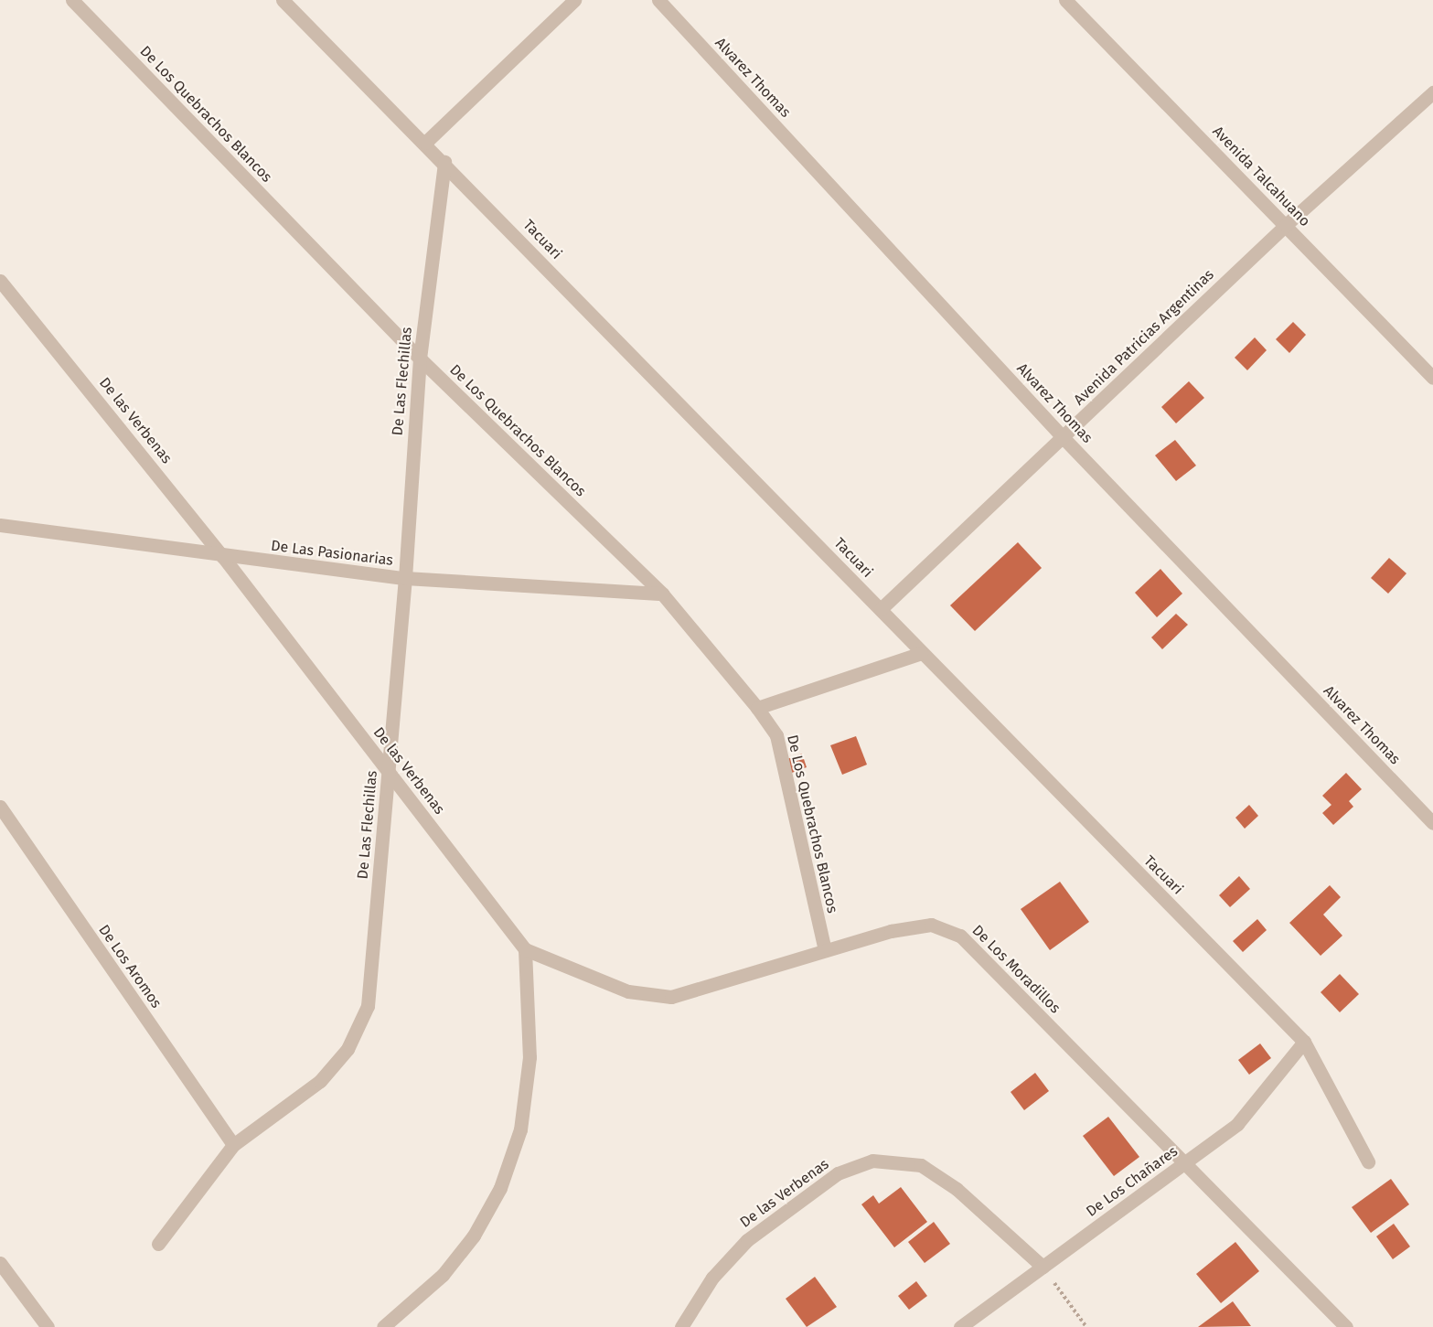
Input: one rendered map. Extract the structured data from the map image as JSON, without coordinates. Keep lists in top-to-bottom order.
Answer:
{
  "streets": {
    "street": [
      "Alvarez Thomas",
      "De Los Quebrachos Blancos",
      "Avenida Talcahuano",
      "Tacuari",
      "Avenida Patricias Argentinas",
      "De Las Flechillas",
      "De las Verbenas",
      "De Las Pasionarias",
      "De Los Aromos",
      "De Los Moradillos",
      "De Los Chañares"
    ]
  },
  "crossings": [
    ["Alvarez Thomas", "Avenida Patricias Argentinas"],
    ["De Los Quebrachos Blancos", "De Las Flechillas"],
    ["De Los Quebrachos Blancos", "De Las Pasionarias"],
    ["De Los Quebrachos Blancos", "De Los Moradillos"],
    ["Avenida Talcahuano", "Avenida Patricias Argentinas"],
    ["Tacuari", "Avenida Patricias Argentinas"],
    ["Tacuari", "De Las Flechillas"],
    ["Tacuari", "De Los Chañares"],
    ["De Las Flechillas", "De las Verbenas"],
    ["De Las Flechillas", "De Las Pasionarias"],
    ["De Las Flechillas", "De Los Aromos"],
    ["De las Verbenas", "De Las Pasionarias"],
    ["De las Verbenas", "De Los Moradillos"],
    ["De las Verbenas", "De Los Chañares"],
    ["De Los Moradillos", "De Los Chañares"]
  ]
}
